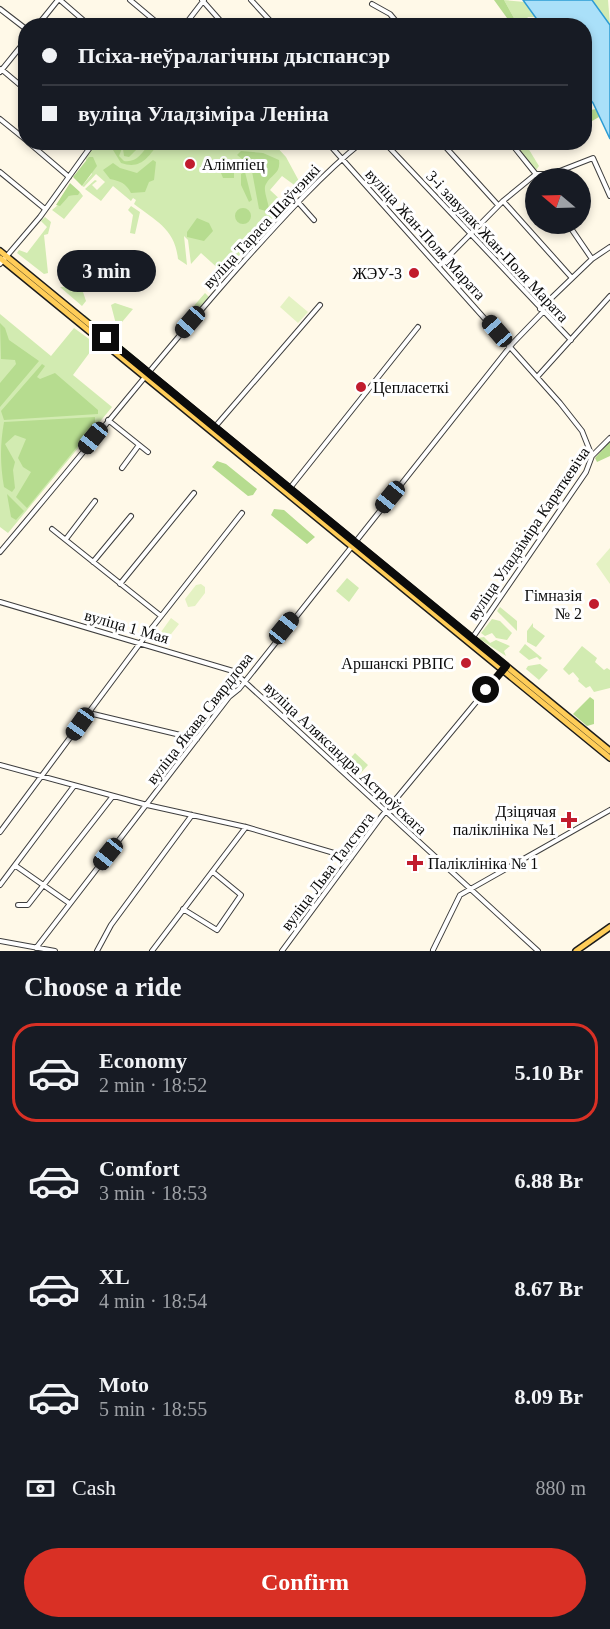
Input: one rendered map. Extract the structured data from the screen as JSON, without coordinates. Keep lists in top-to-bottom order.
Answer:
{
  "streets": {
    "street": [
      "вуліца Тараса Шаўчэнкі",
      "вуліца Жан-Поля Марата",
      "3-і завулак Жан-Поля Марата",
      "вуліца Уладзіміра Караткевіча",
      "вуліца 1 Мая",
      "вуліца Якава Свярдлова",
      "вуліца Аляксандра Астроўскага",
      "вуліца Льва Талстога"
    ]
  },
  "crossings": [
    ["вуліца Тараса Шаўчэнкі", "вуліца Жан-Поля Марата"],
    ["вуліца Жан-Поля Марата", "вуліца Уладзіміра Караткевіча"],
    ["вуліца Жан-Поля Марата", "вуліца Якава Свярдлова"],
    ["3-і завулак Жан-Поля Марата", "вуліца Якава Свярдлова"],
    ["вуліца 1 Мая", "вуліца Якава Свярдлова"],
    ["вуліца 1 Мая", "вуліца Аляксандра Астроўскага"],
    ["вуліца Якава Свярдлова", "вуліца Аляксандра Астроўскага"],
    ["вуліца Аляксандра Астроўскага", "вуліца Льва Талстога"]
  ],
  "places": {
    "other": [
      "Алімпіец",
      "ЖЭУ-3",
      "Цепласеткі",
      "Гімназія № 2",
      "Аршанскі РВПС"
    ],
    "health": ["Дзіцячая паліклініка №1", "Паліклініка № 1"]
  },
  "north": "left",
  "page": {
    "banner": ["Псіха-неўралагічны дыспансэр", "вуліца Уладзіміра Леніна"],
    "bubble": "3 min",
    "heading": "Choose a ride",
    "list": [
      {
        "name": "Economy",
        "note": "2 min · 18:52",
        "value": "5.10 Br"
      },
      {
        "name": "Comfort",
        "note": "3 min · 18:53",
        "value": "6.88 Br"
      },
      {
        "name": "XL",
        "note": "4 min · 18:54",
        "value": "8.67 Br"
      },
      {
        "name": "Moto",
        "note": "5 min · 18:55",
        "value": "8.09 Br"
      }
    ],
    "pay": ["Cash", "880 m"],
    "buttons": "Confirm"
  }
}
